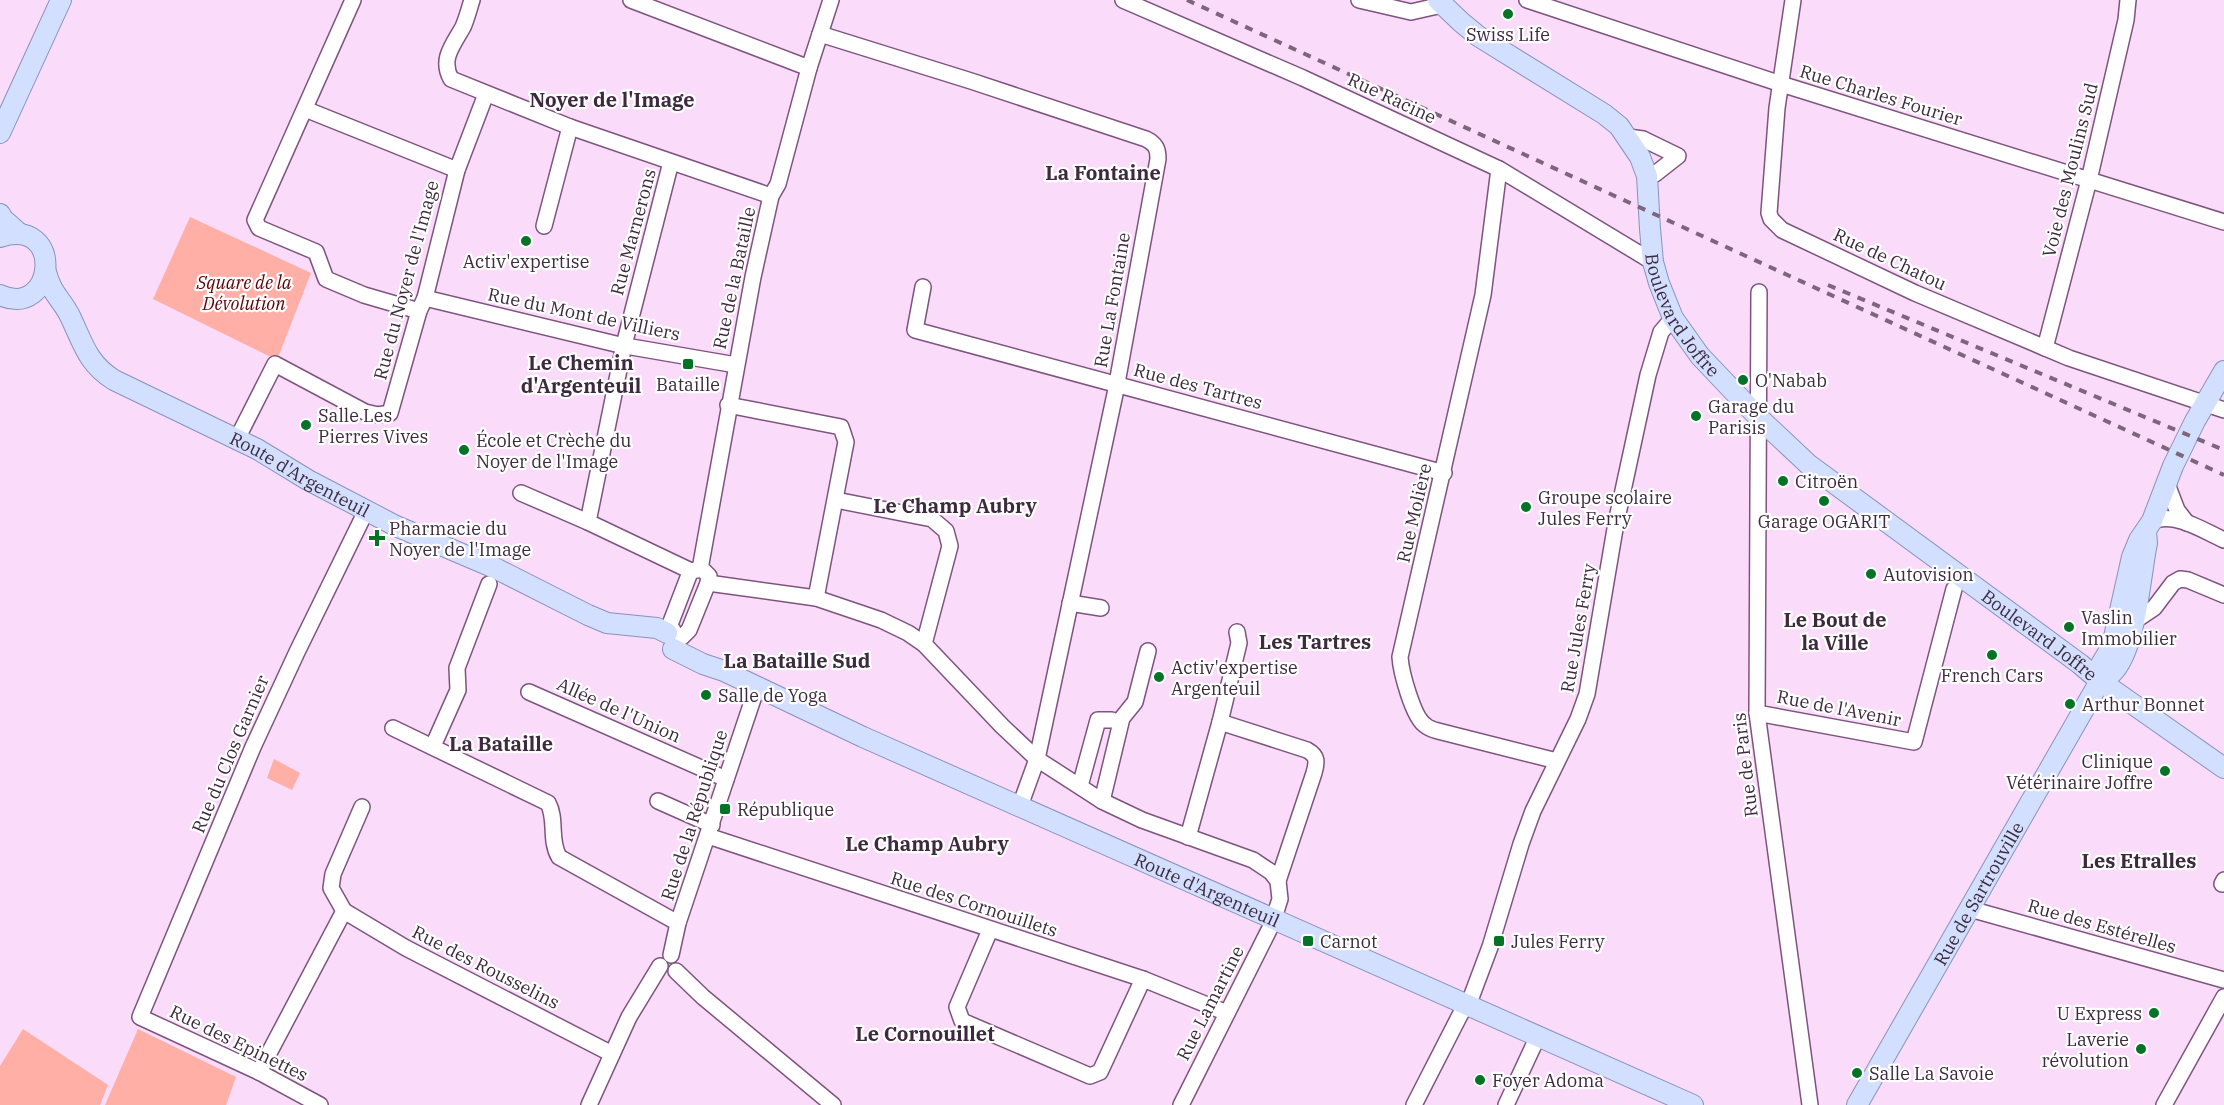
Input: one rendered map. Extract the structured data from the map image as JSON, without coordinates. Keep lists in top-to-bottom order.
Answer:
{
  "streets": {
    "main road": ["Boulevard Joffre", "Route d'Argenteuil", "Rue de Sartrouville"],
    "street": [
      "Rue Charles Fourier",
      "Rue Racine",
      "Voie des Moulins Sud",
      "Rue Marnerons",
      "Rue de Chatou",
      "Rue de la Bataille",
      "Rue du Noyer de l'Image",
      "Rue La Fontaine",
      "Rue du Mont de Villiers",
      "Rue des Tartres",
      "Rue Molière",
      "Rue Jules Ferry",
      "Rue de l'Avenir",
      "Allée de l'Union",
      "Rue du Clos Garnier",
      "Rue de Paris",
      "Rue de la République",
      "Rue des Cornouillets",
      "Rue des Estérelles",
      "Rue des Rousselins",
      "Rue Lamartine",
      "Rue des Epinettes"
    ]
  },
  "crossings": [
    ["Rue Charles Fourier", "Voie des Moulins Sud"],
    ["Rue Charles Fourier", "Rue de Chatou"],
    ["Rue Racine", "Boulevard Joffre"],
    ["Rue Racine", "Rue Molière"],
    ["Voie des Moulins Sud", "Rue de Chatou"],
    ["Rue Marnerons", "Rue du Mont de Villiers"],
    ["Rue de la Bataille", "Rue La Fontaine"],
    ["Rue de la Bataille", "Rue du Mont de Villiers"],
    ["Rue de la Bataille", "Route d'Argenteuil"],
    ["Rue du Noyer de l'Image", "Rue du Mont de Villiers"],
    ["Rue du Noyer de l'Image", "Route d'Argenteuil"],
    ["Rue La Fontaine", "Rue des Tartres"],
    ["Rue La Fontaine", "Route d'Argenteuil"],
    ["Boulevard Joffre", "Rue Jules Ferry"],
    ["Boulevard Joffre", "Rue de Paris"],
    ["Boulevard Joffre", "Rue de Sartrouville"],
    ["Rue des Tartres", "Rue Molière"],
    ["Route d'Argenteuil", "Rue Jules Ferry"],
    ["Route d'Argenteuil", "Rue du Clos Garnier"],
    ["Route d'Argenteuil", "Rue de la République"],
    ["Route d'Argenteuil", "Rue Lamartine"],
    ["Rue Molière", "Rue Jules Ferry"],
    ["Rue de l'Avenir", "Rue de Paris"],
    ["Allée de l'Union", "Rue de la République"],
    ["Rue du Clos Garnier", "Rue des Epinettes"],
    ["Rue de la République", "Rue des Cornouillets"],
    ["Rue de Sartrouville", "Rue des Estérelles"],
    ["Rue des Cornouillets", "Rue Lamartine"]
  ],
  "districts": [
    "Noyer de l'Image",
    "La Fontaine",
    "Le Chemin d'Argenteuil",
    "Le Champ Aubry",
    "Le Bout de la Ville",
    "Les Tartres",
    "La Bataille Sud",
    "La Bataille",
    "Le Champ Aubry",
    "Les Etralles",
    "Le Cornouillet"
  ],
  "parks": ["Square de la Dévolution"],
  "places": {
    "other": [
      "Swiss Life",
      "Activ'expertise",
      "O'Nabab",
      "Garage du Parisis",
      "Salle Les Pierres Vives",
      "École et Crèche du Noyer de l'Image",
      "Citroën",
      "Garage OGARIT",
      "Groupe scolaire Jules Ferry",
      "Autovision",
      "Vaslin Immobilier",
      "French Cars",
      "Activ'expertise Argenteuil",
      "Salle de Yoga",
      "Arthur Bonnet",
      "Clinique Vétérinaire Joffre",
      "U Express",
      "Laverie révolution",
      "Salle La Savoie",
      "Foyer Adoma"
    ],
    "transit": [
      "Bataille",
      "République",
      "Carnot",
      "Jules Ferry"
    ],
    "health": ["Pharmacie du Noyer de l'Image"]
  }
}
